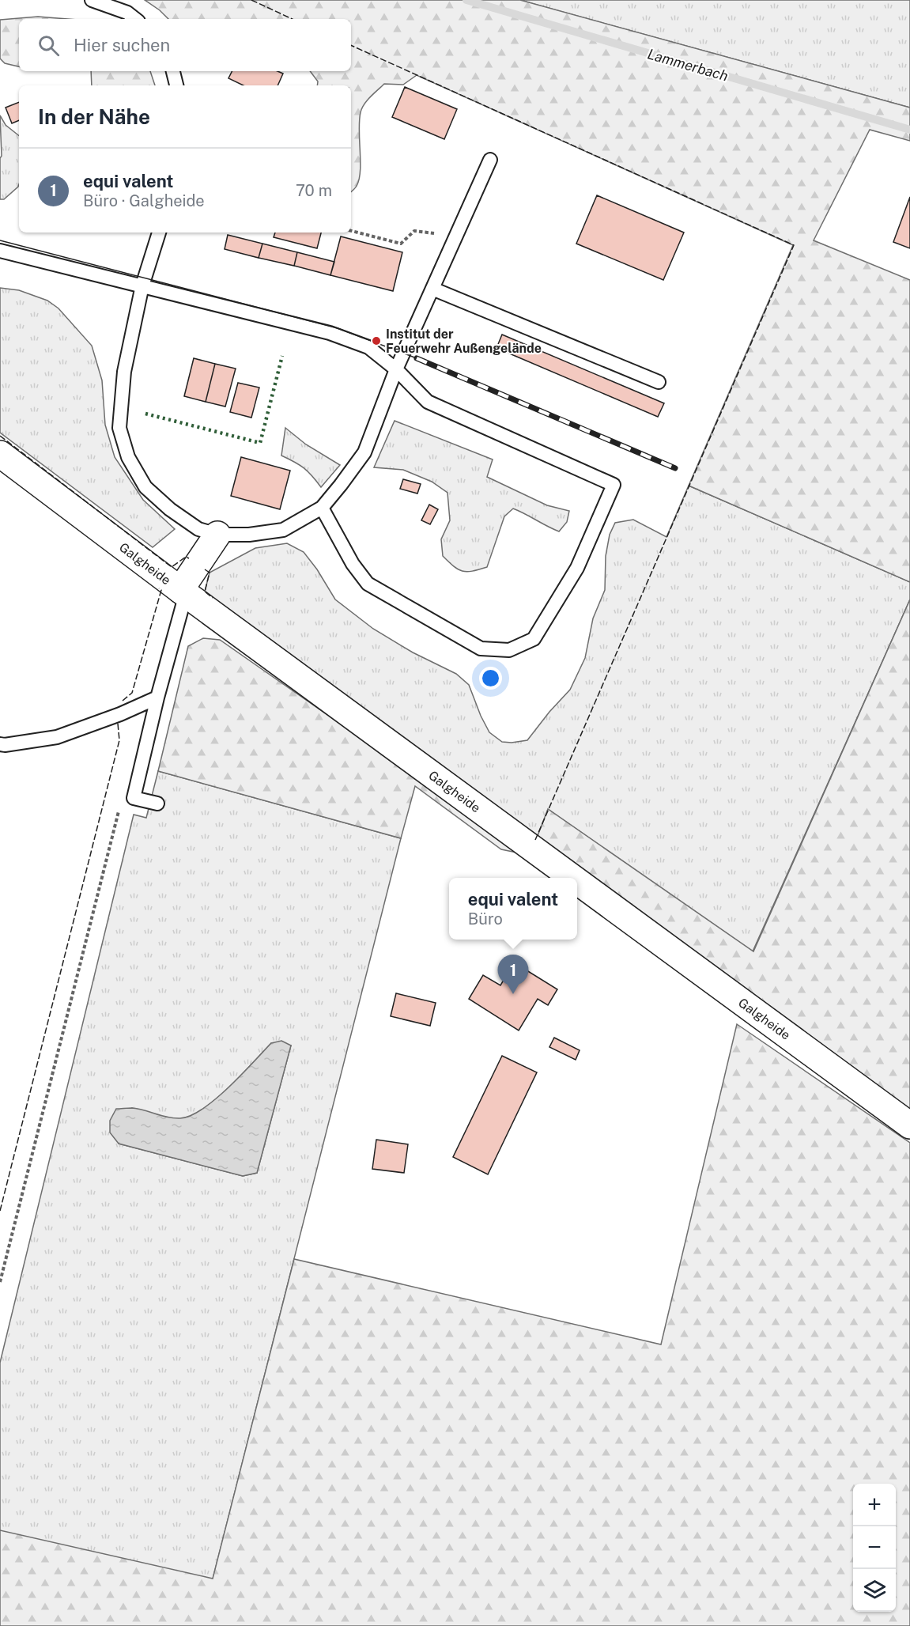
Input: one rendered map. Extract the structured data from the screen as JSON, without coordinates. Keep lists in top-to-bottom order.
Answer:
{
  "streets": {
    "street": ["Galgheide"]
  },
  "water": ["Lammerbach"],
  "places": ["Institut der Feuerwehr Außengelände"],
  "page": {
    "search": "Hier suchen",
    "heading": "In der Nähe",
    "list": [
      {
        "mark": "1",
        "name": "equi valent",
        "note": "Büro · Galgheide",
        "value": "70 m"
      }
    ],
    "popup": ["equi valent", "Büro"],
    "pins": "1",
    "map_buttons": ["+", "−"]
  }
}
